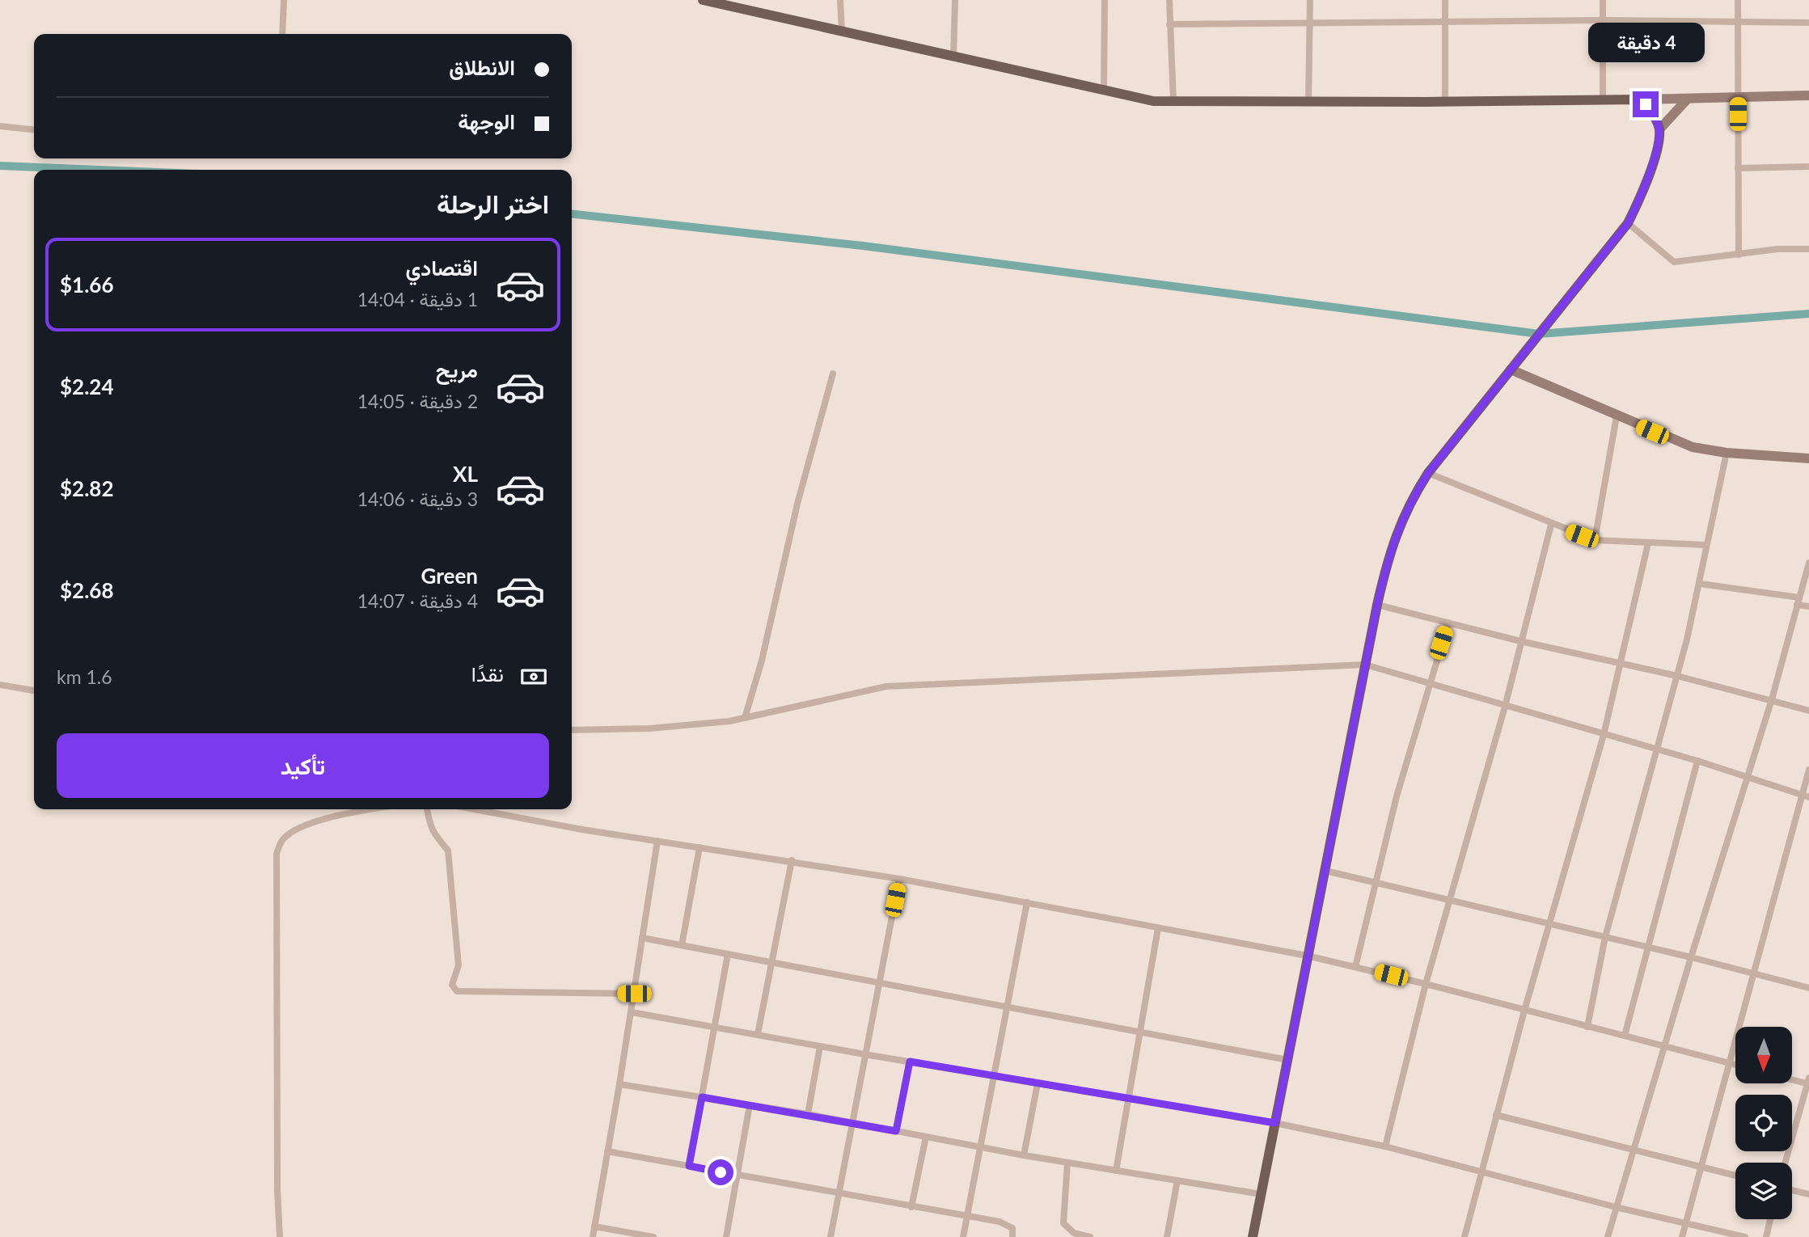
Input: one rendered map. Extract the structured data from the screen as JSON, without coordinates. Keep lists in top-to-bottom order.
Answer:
{
  "north": "bottom",
  "page": {
    "bubble": "4 دقيقة",
    "banner": ["الانطلاق", "الوجهة"],
    "heading": "اختر الرحلة",
    "list": [
      {
        "name": "اقتصادي",
        "note": "1 دقيقة · 14:04",
        "value": "$1.66"
      },
      {
        "name": "مريح",
        "note": "2 دقيقة · 14:05",
        "value": "$2.24"
      },
      {
        "name": "XL",
        "note": "3 دقيقة · 14:06",
        "value": "$2.82"
      },
      {
        "name": "Green",
        "note": "4 دقيقة · 14:07",
        "value": "$2.68"
      }
    ],
    "pay": ["نقدًا", "1.6 km"],
    "buttons": "تأكيد"
  }
}
